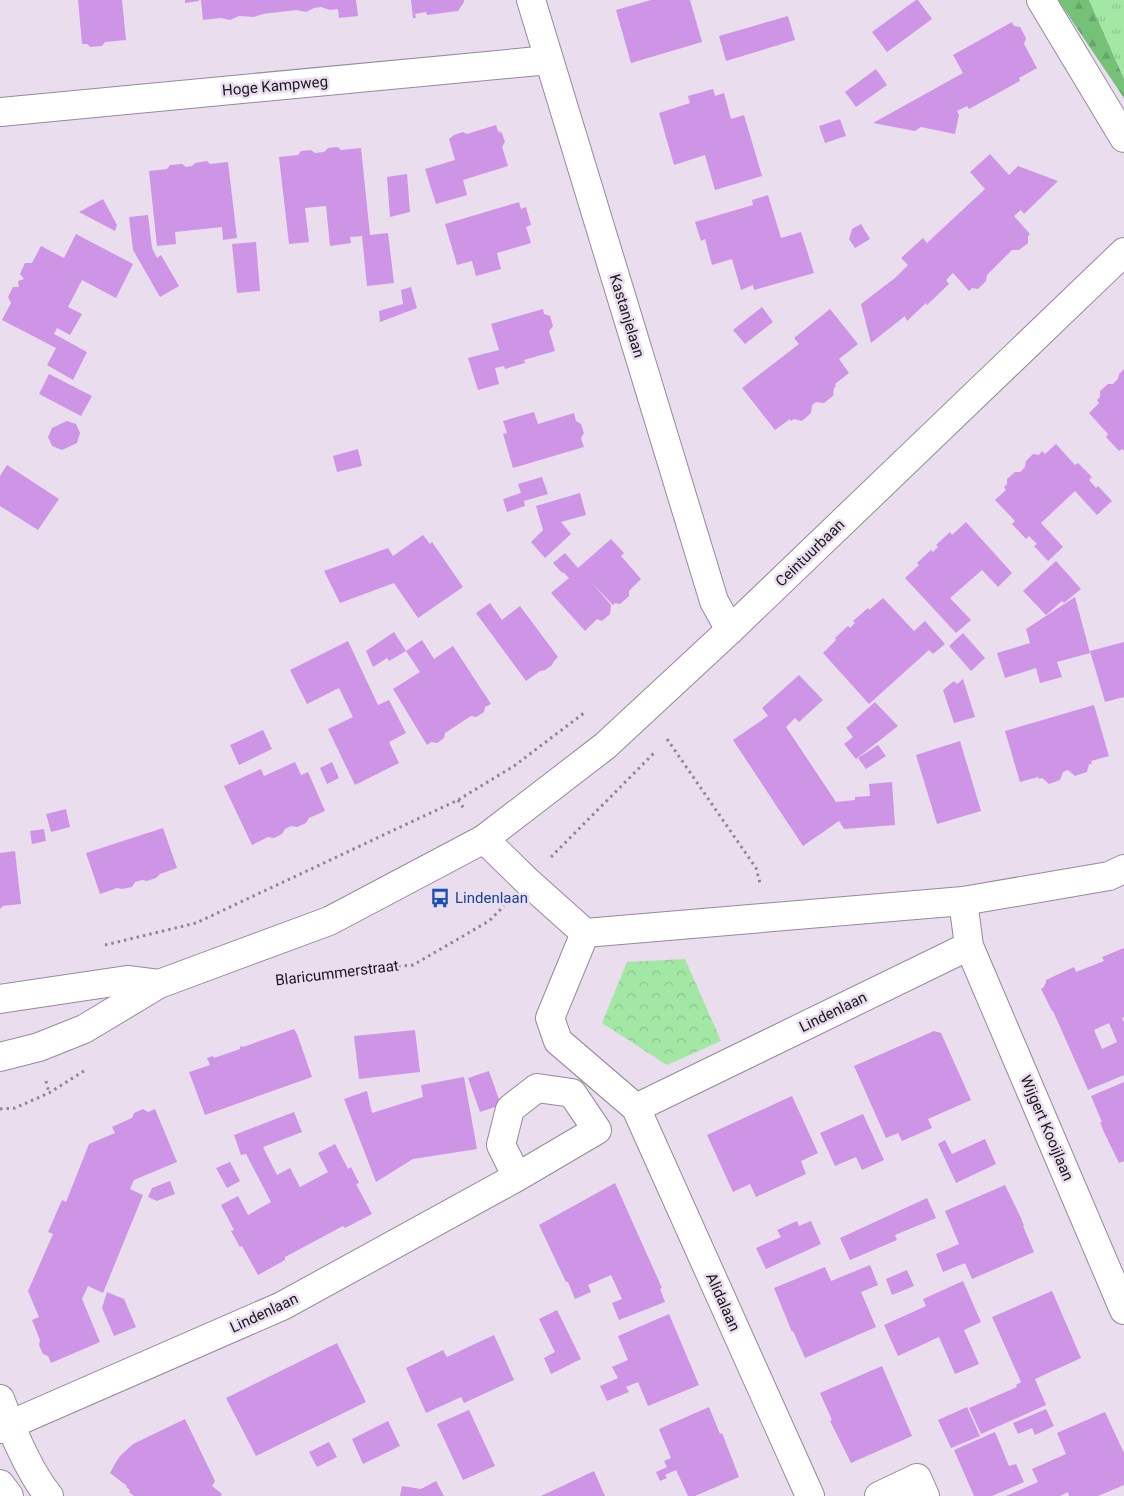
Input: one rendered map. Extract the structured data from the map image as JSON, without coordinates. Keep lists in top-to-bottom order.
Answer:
{
  "streets": {
    "street": [
      "Hoge Kampweg",
      "Kastanjelaan",
      "Ceintuurbaan",
      "Lindenlaan",
      "Wijgert Kooijlaan",
      "Alidalaan"
    ],
    "path": ["Blaricummerstraat"]
  },
  "crossings": [
    ["Hoge Kampweg", "Kastanjelaan"],
    ["Kastanjelaan", "Ceintuurbaan"],
    ["Lindenlaan", "Wijgert Kooijlaan"],
    ["Lindenlaan", "Alidalaan"]
  ],
  "places": {
    "bus stop": ["Lindenlaan"]
  }
}
